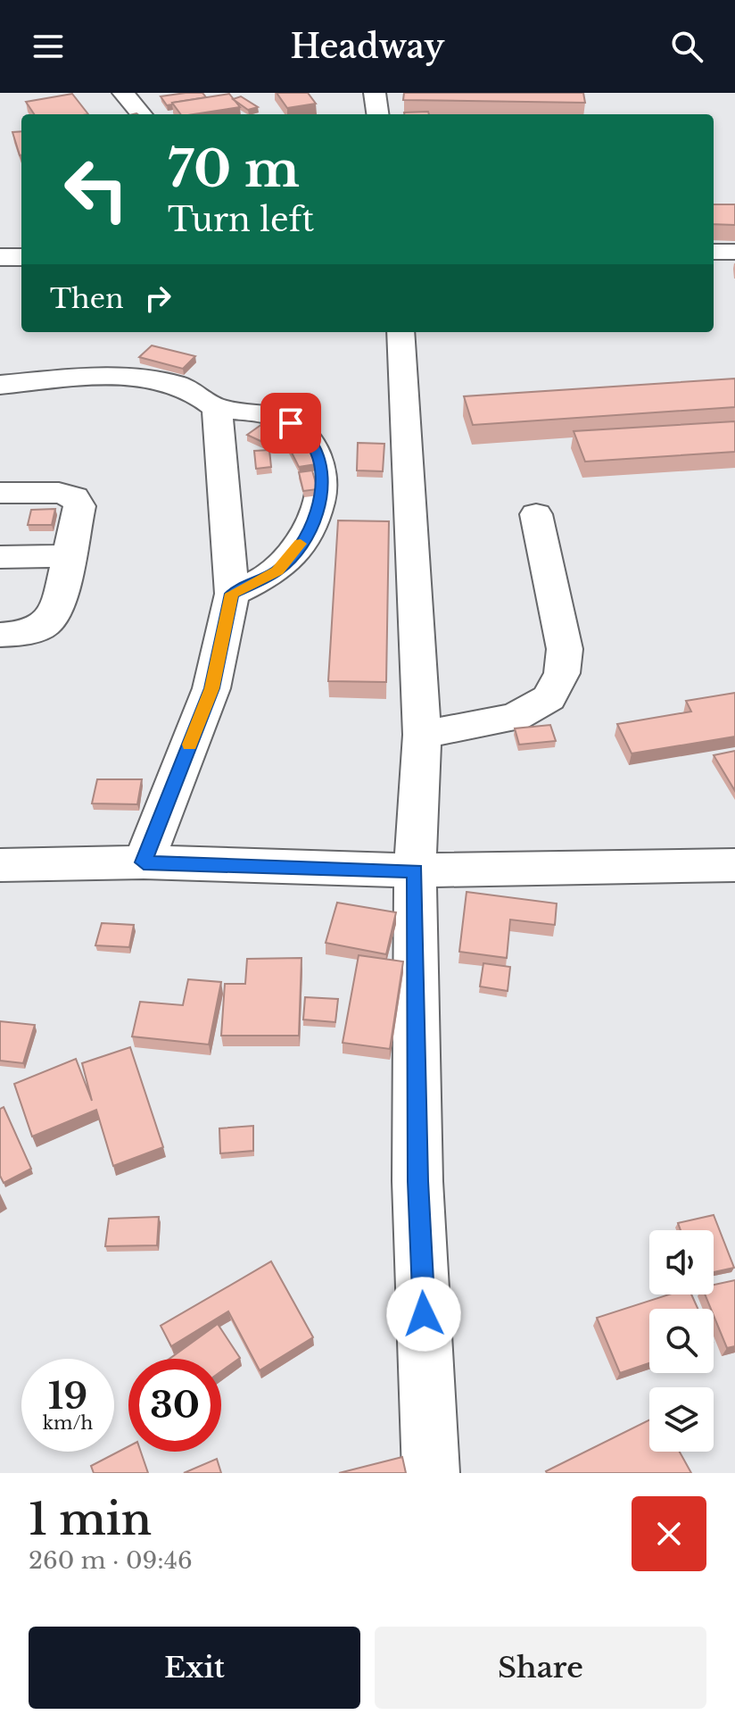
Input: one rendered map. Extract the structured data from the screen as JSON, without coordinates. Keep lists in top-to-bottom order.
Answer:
{
  "page": {
    "header": "Headway",
    "turn": ["70 m", "Turn left"],
    "then": "Then",
    "speed": "19 km/h",
    "limit": "30",
    "heading": ["1 min", "260 m · 09:46"],
    "buttons": ["Exit", "Share"]
  }
}
